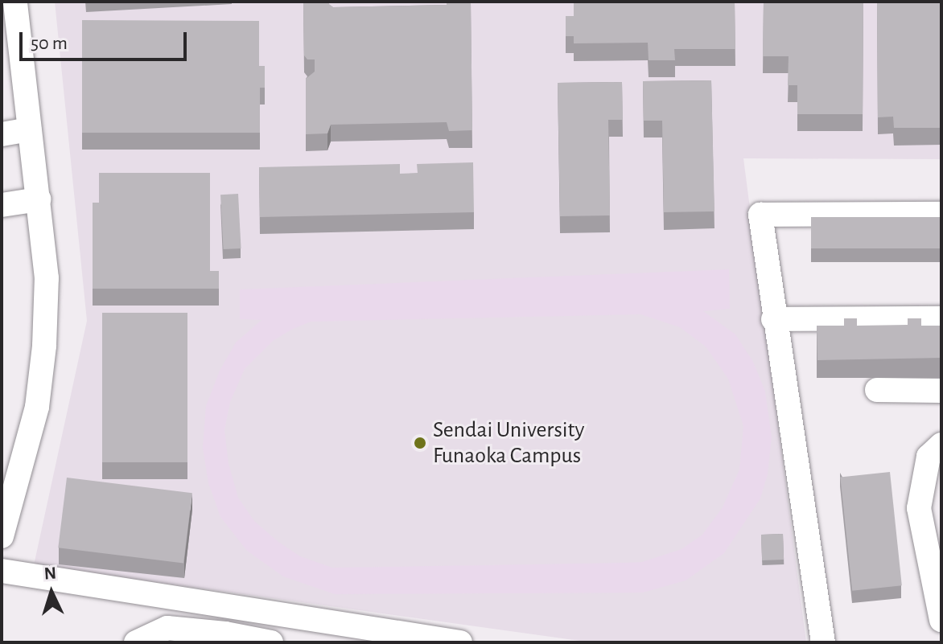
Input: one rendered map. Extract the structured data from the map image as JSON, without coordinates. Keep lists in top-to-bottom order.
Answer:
{
  "places": ["Sendai University Funaoka Campus"],
  "scale_bar": "50 m",
  "north": "top"
}
